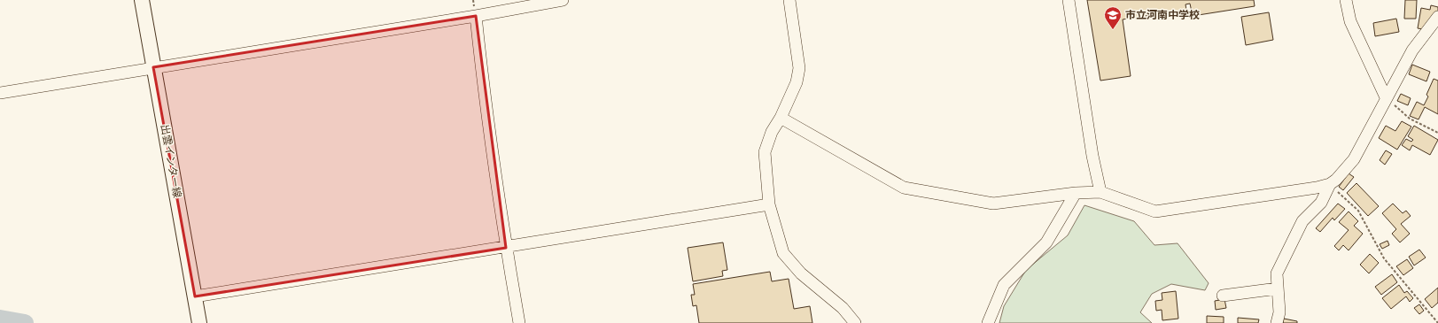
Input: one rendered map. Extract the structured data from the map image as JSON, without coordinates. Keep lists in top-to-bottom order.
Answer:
{
  "streets": {
    "main road": ["出雲インター線"]
  },
  "places": {
    "school or university": ["市立河南中学校"]
  }
}
